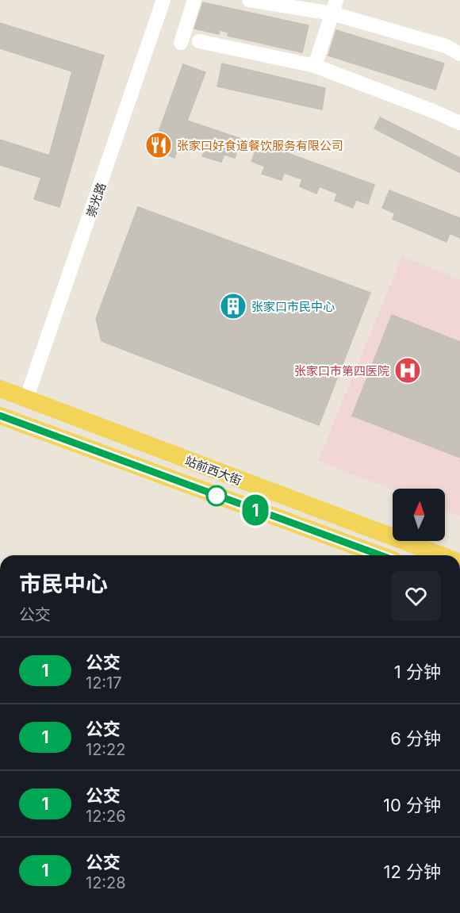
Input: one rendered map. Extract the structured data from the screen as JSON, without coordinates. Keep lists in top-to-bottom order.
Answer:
{
  "streets": {
    "main road": ["站前西大街"],
    "street": ["崇光路"]
  },
  "crossings": [
    ["崇光路", "站前西大街"]
  ],
  "places": {
    "restaurant": ["张家口好食道餐饮服务有限公司"],
    "building": ["张家口市民中心"],
    "hospital": ["张家口市第四医院"]
  },
  "lines": ["bus line 1"],
  "north": "top",
  "page": {
    "on_map": "1",
    "heading": ["市民中心", "公交"],
    "list": [
      {
        "mark": "1",
        "name": "公交",
        "note": "12:17",
        "value": "1 分钟"
      },
      {
        "mark": "1",
        "name": "公交",
        "note": "12:22",
        "value": "6 分钟"
      },
      {
        "mark": "1",
        "name": "公交",
        "note": "12:26",
        "value": "10 分钟"
      },
      {
        "mark": "1",
        "name": "公交",
        "note": "12:28",
        "value": "12 分钟"
      }
    ]
  }
}
